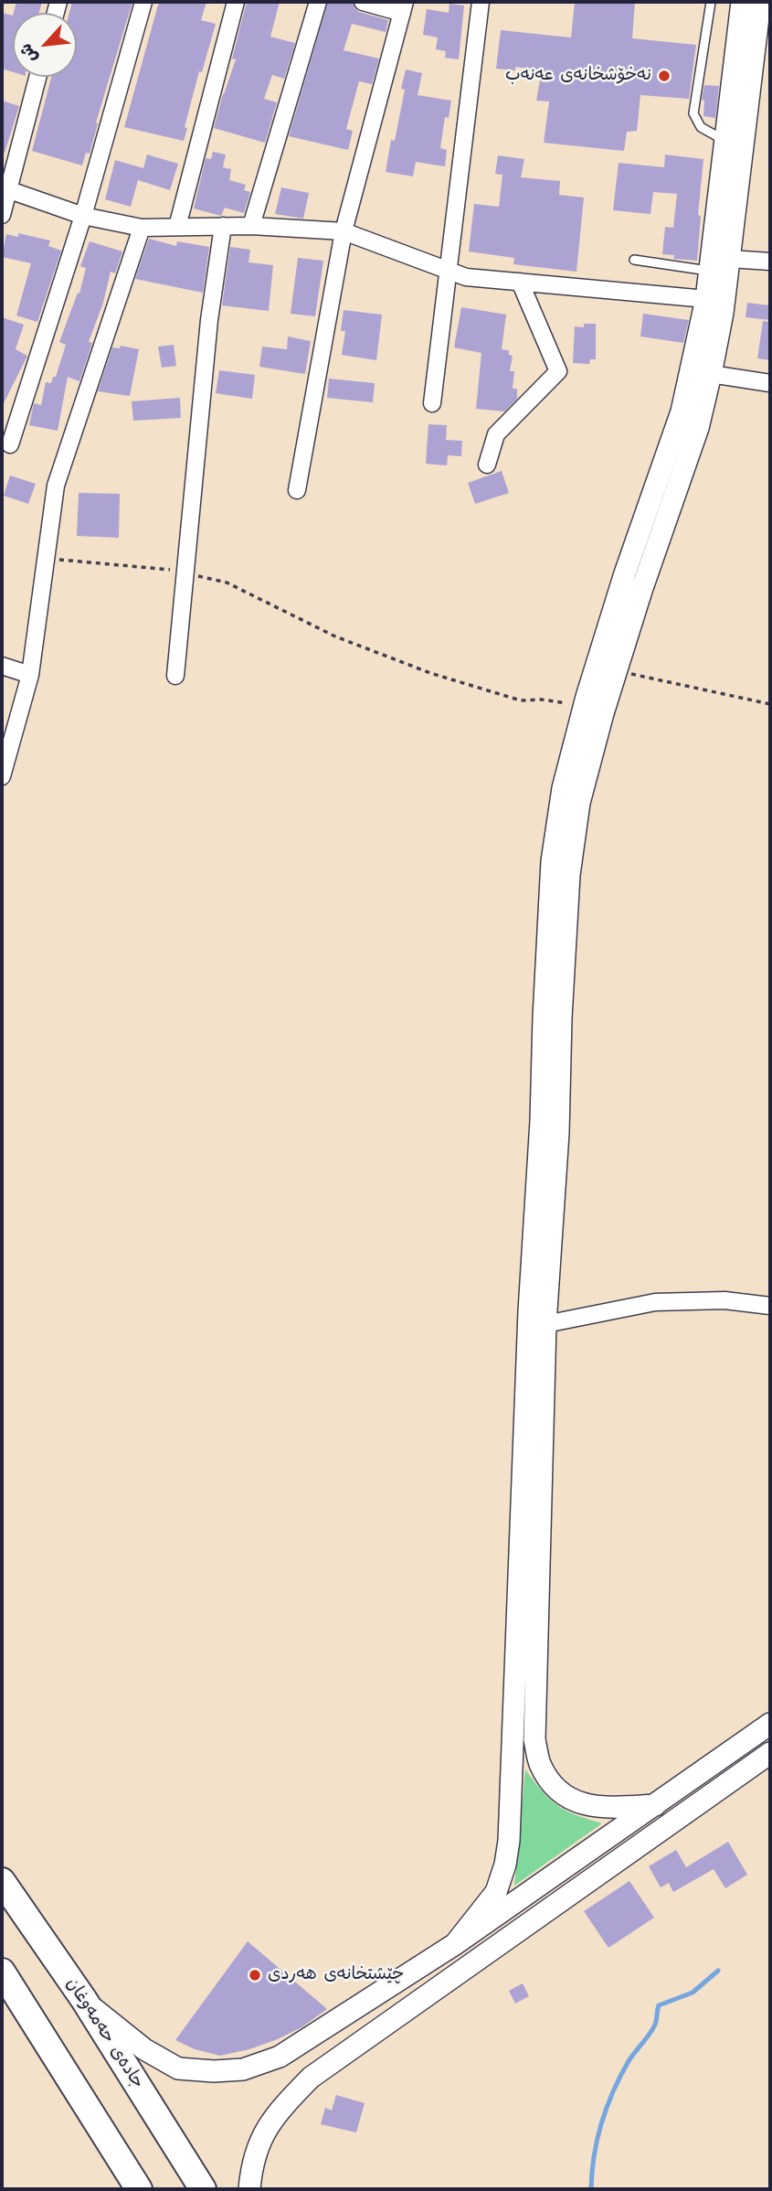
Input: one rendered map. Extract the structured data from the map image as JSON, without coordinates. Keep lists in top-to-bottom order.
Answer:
{
  "streets": {
    "main road": ["جادەی حەمەوغان"]
  },
  "places": ["نەخۆشخانەی عەنەب", "چێشتخانەی هەردی"],
  "north": "bottom left"
}
